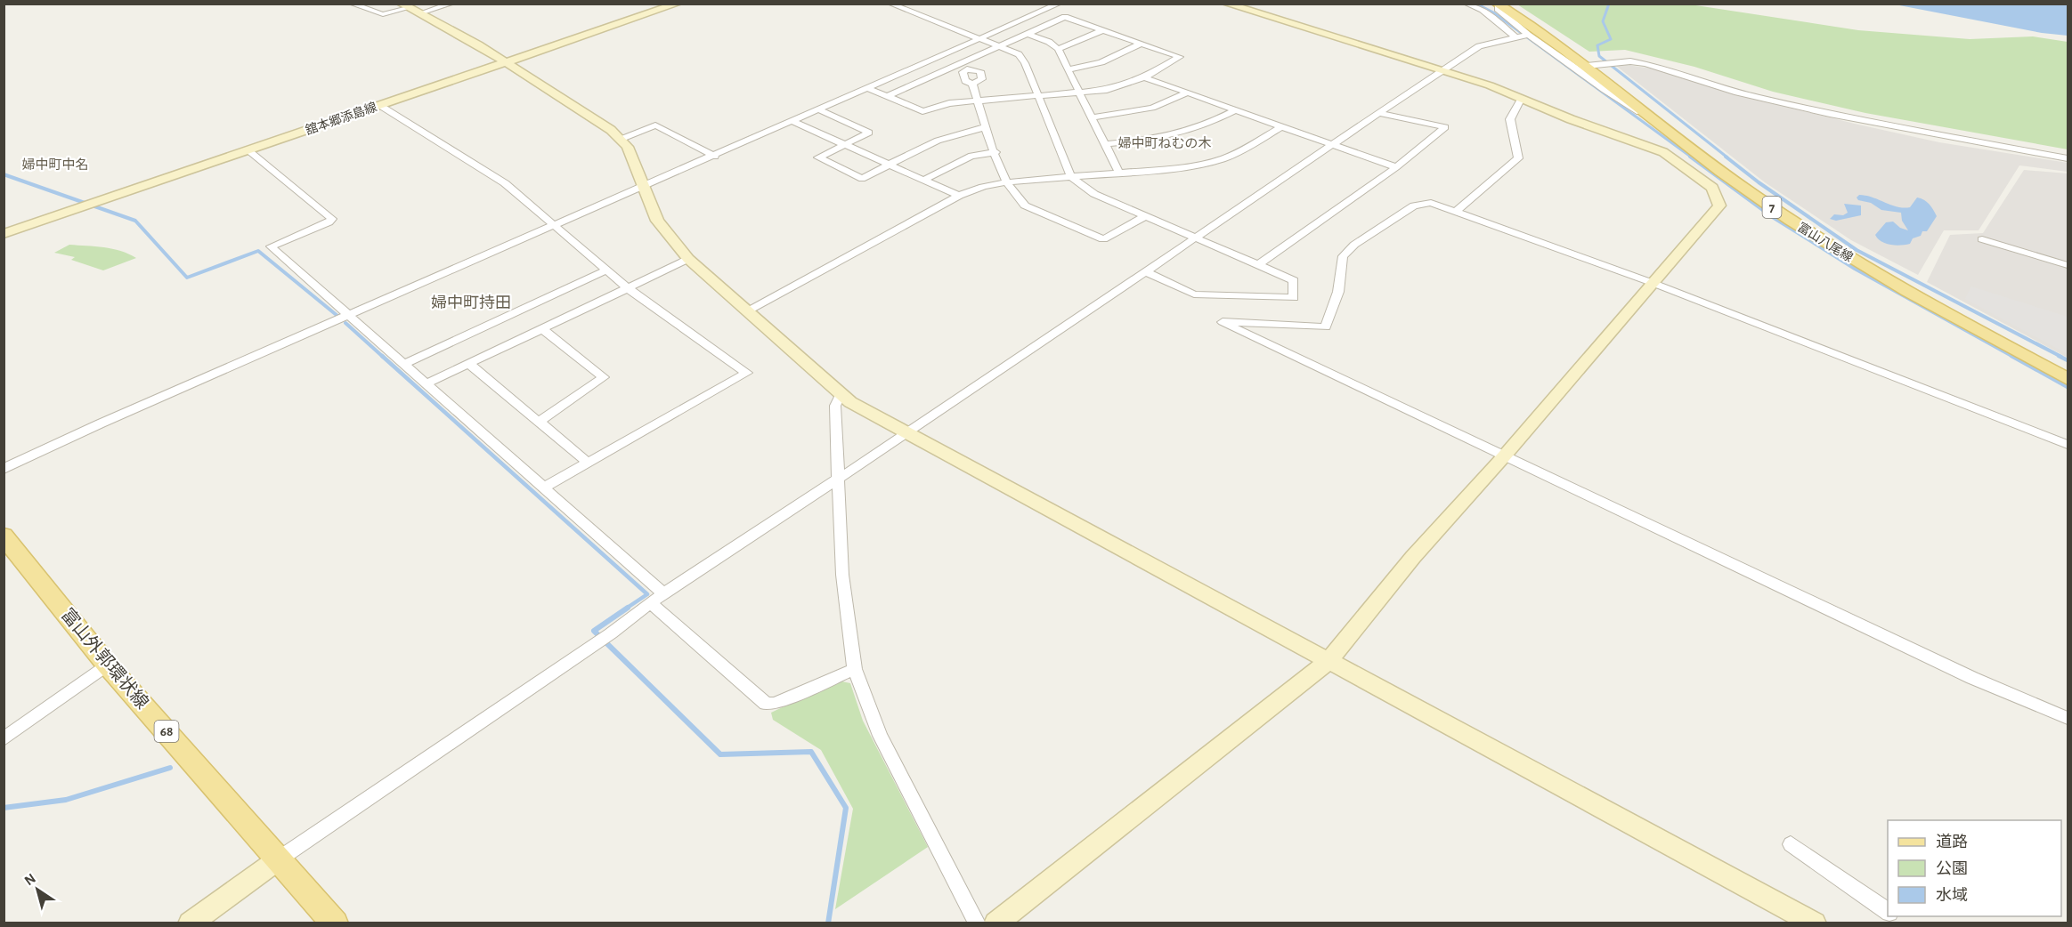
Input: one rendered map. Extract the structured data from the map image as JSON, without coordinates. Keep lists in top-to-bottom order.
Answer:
{
  "streets": {
    "main road": [
      "7",
      "富山八尾線",
      "富山外郭環状線",
      "68"
    ],
    "street": ["舘本郷添島線"]
  },
  "districts": ["婦中町ねむの木", "婦中町中名", "婦中町持田"],
  "legend": ["道路", "公園", "水域"],
  "north": "top left"
}
